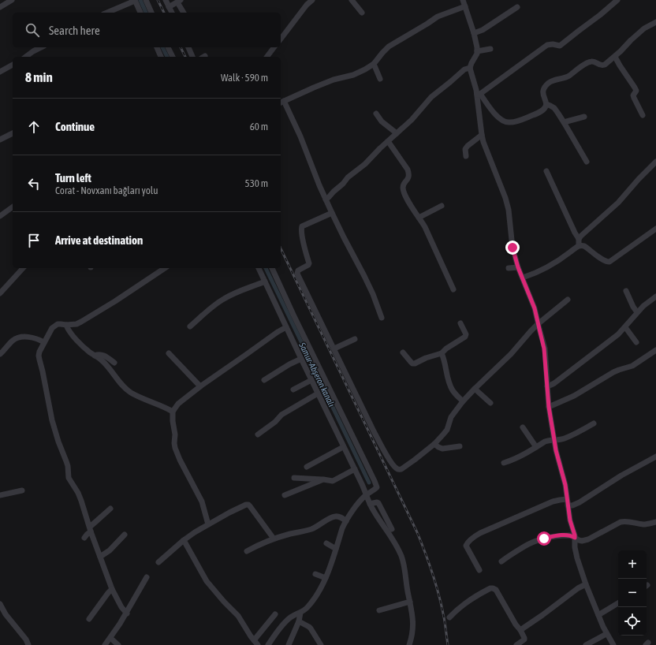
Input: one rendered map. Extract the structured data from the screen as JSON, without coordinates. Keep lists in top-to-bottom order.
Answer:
{
  "water": ["Samur-Abşeron kanalı"],
  "page": {
    "search": "Search here",
    "heading": ["8 min", "Walk · 590 m"],
    "list": [
      ["Continue", "60 m"],
      ["Turn left", "Corat - Novxanı bağları yolu", "530 m"],
      "Arrive at destination"
    ],
    "map_buttons": ["+", "−"]
  }
}
